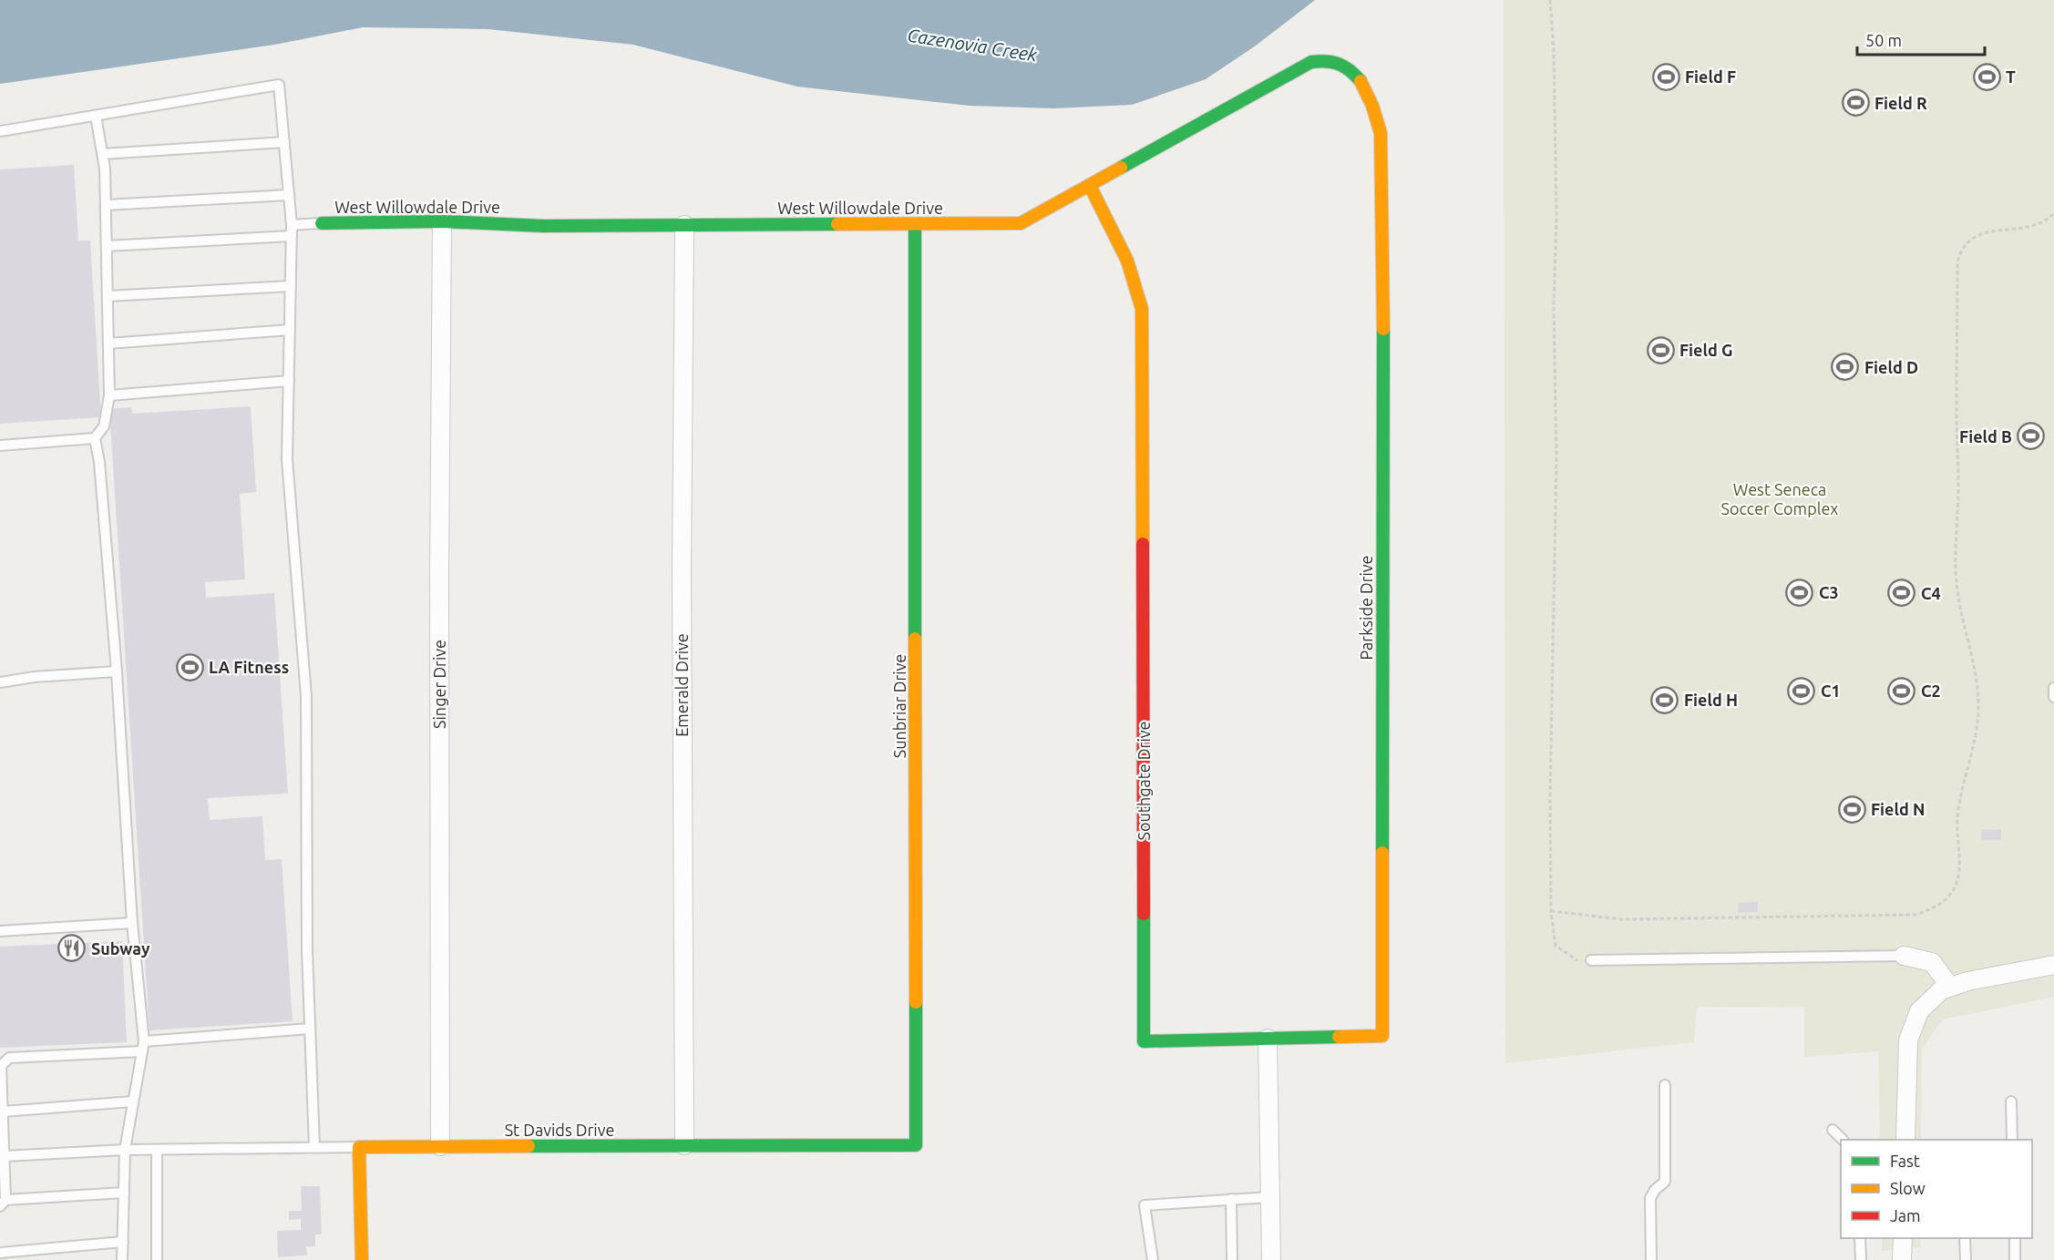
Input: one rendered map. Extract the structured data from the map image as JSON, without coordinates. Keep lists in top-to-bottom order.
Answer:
{
  "streets": {
    "street": [
      "West Willowdale Drive",
      "Parkside Drive",
      "Singer Drive",
      "Emerald Drive",
      "Sunbriar Drive",
      "Southgate Drive",
      "St Davids Drive"
    ]
  },
  "crossings": [
    ["West Willowdale Drive", "Parkside Drive"],
    ["West Willowdale Drive", "Singer Drive"],
    ["West Willowdale Drive", "Emerald Drive"],
    ["West Willowdale Drive", "Sunbriar Drive"],
    ["West Willowdale Drive", "Southgate Drive"],
    ["Parkside Drive", "Southgate Drive"],
    ["Singer Drive", "St Davids Drive"],
    ["Emerald Drive", "St Davids Drive"],
    ["Sunbriar Drive", "St Davids Drive"]
  ],
  "water": ["Cazenovia Creek"],
  "parks": ["West Seneca Soccer Complex"],
  "places": {
    "sports": [
      "Field F",
      "T",
      "Field R",
      "Field G",
      "Field D",
      "Field B",
      "C3",
      "C4",
      "LA Fitness",
      "C1",
      "C2",
      "Field H",
      "Field N"
    ],
    "restaurant": ["Subway"]
  },
  "legend": ["Fast", "Slow", "Jam"],
  "scale_bar": "50 m"
}
